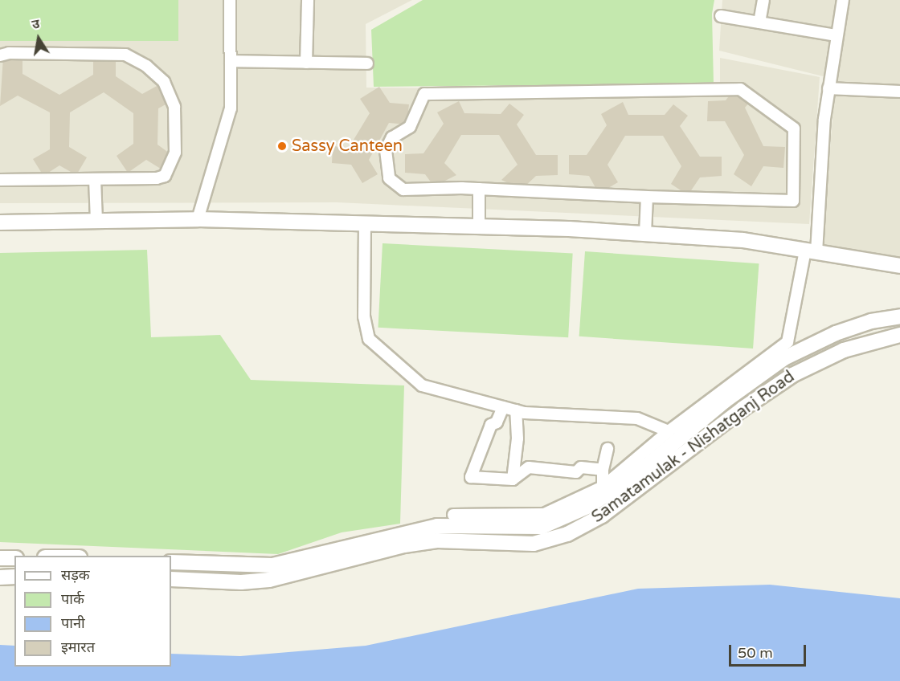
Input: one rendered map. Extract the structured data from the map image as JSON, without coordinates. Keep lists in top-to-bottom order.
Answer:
{
  "streets": {
    "street": ["Samatamulak - Nishatganj Road"]
  },
  "places": ["Sassy Canteen"],
  "legend": [
    "सड़क",
    "पार्क",
    "पानी",
    "इमारत"
  ],
  "scale_bar": "50 m",
  "north": "top"
}
